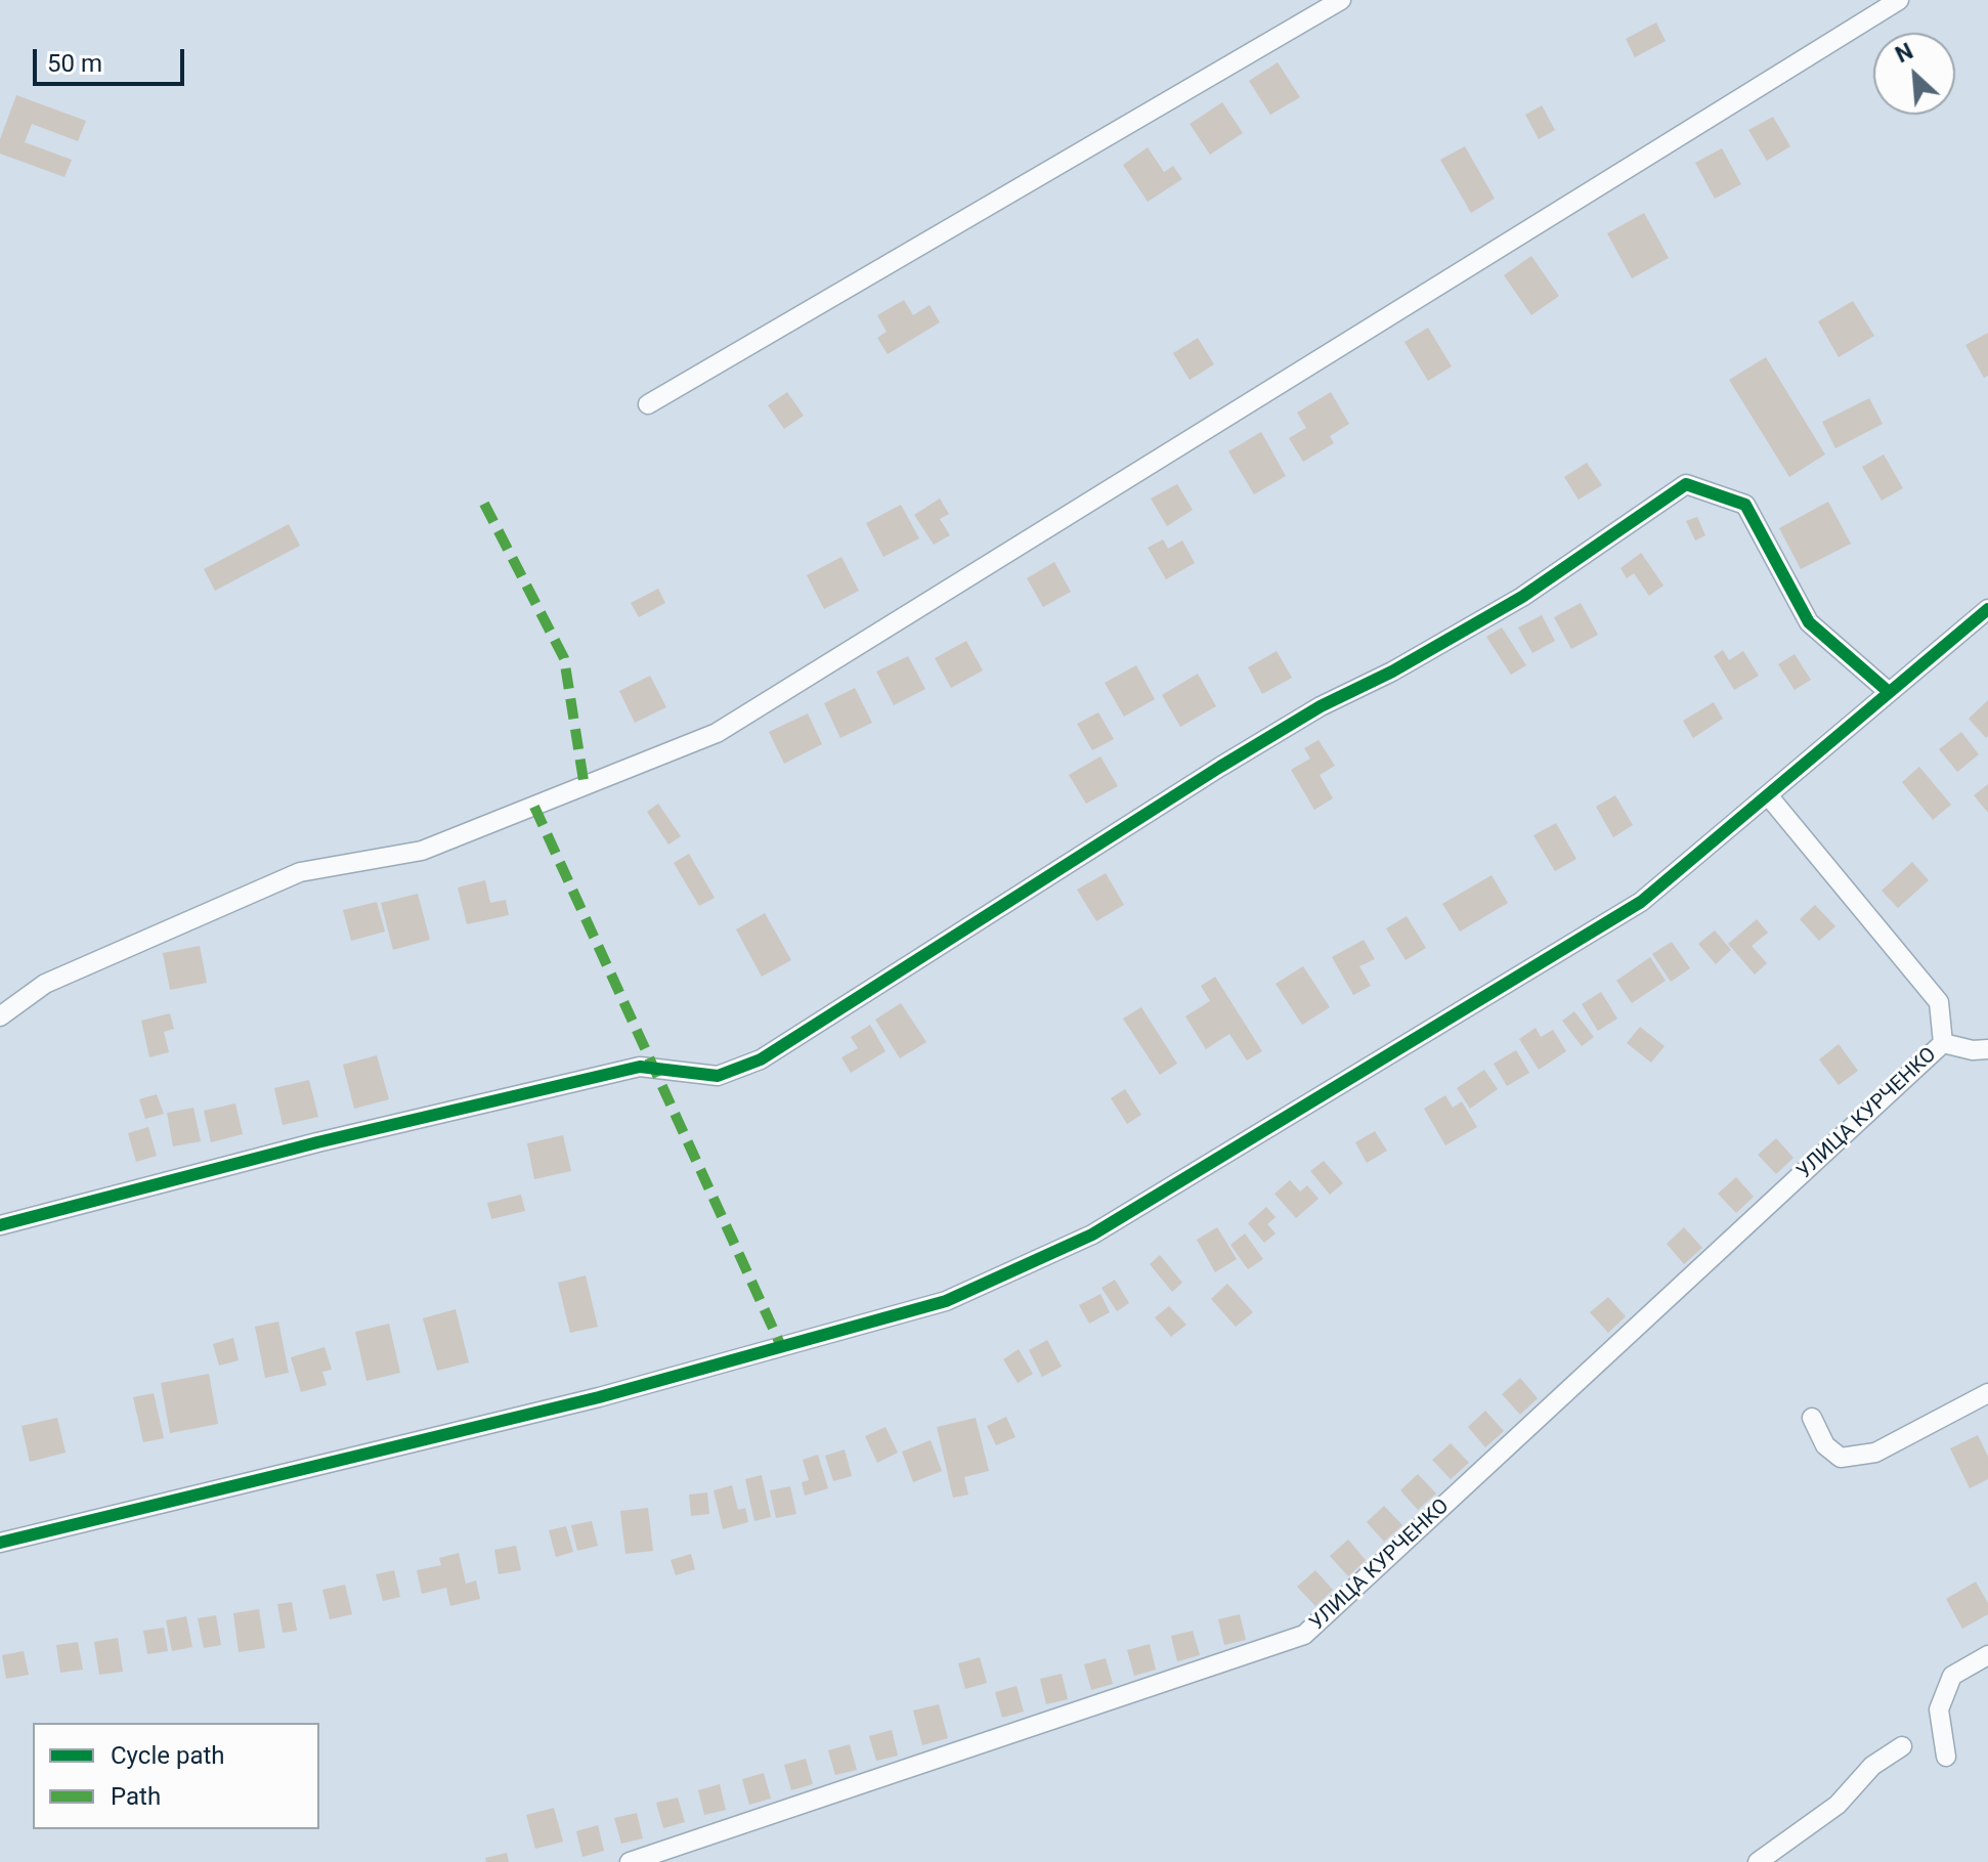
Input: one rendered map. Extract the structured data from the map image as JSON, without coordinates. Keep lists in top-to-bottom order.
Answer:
{
  "streets": {
    "street": ["УЛИЦА КУРЧЕНКО"]
  },
  "legend": ["Cycle path", "Path"],
  "scale_bar": "50 m",
  "north": "top left"
}
